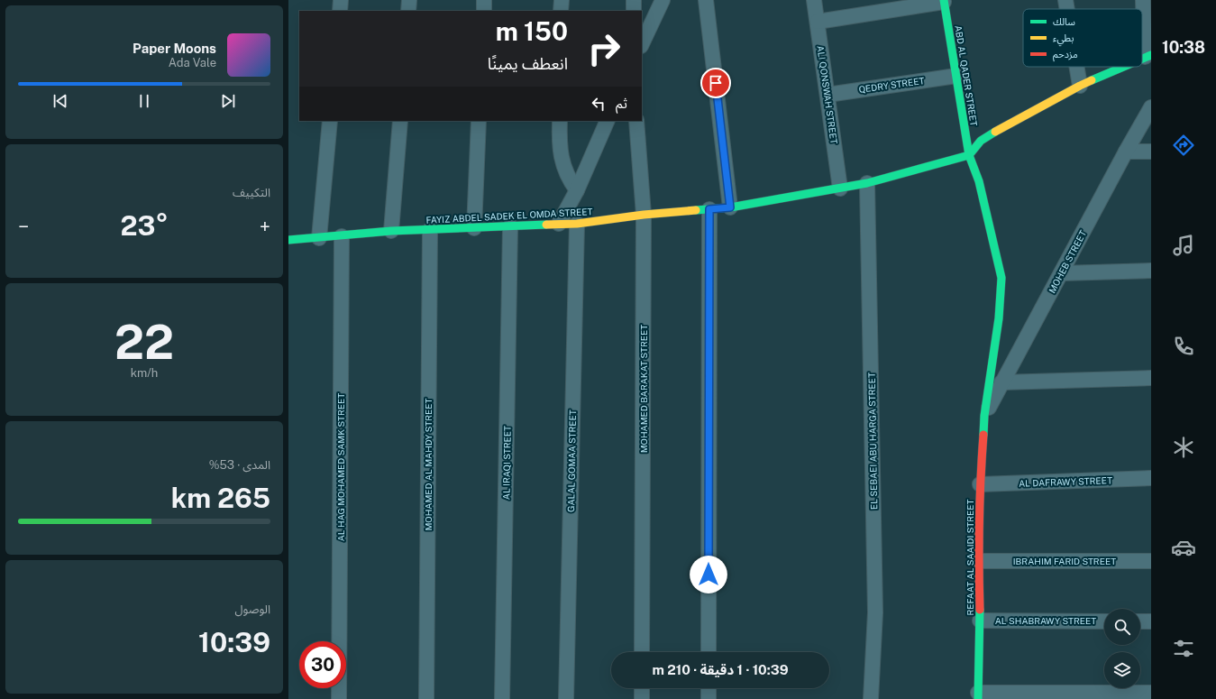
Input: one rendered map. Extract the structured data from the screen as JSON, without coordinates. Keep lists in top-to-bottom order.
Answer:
{
  "streets": {
    "street": [
      "ABD AL QADER STREET",
      "QEDRY STREET",
      "ALI QONSWAH STREET",
      "FAYIZ ABDEL SADEK EL OMDA STREET",
      "MOHEB STREET",
      "MOHAMED BARAKAT STREET",
      "EL SEBAEI ABU HARGA STREET",
      "GALAL GOMAA STREET",
      "AL IRAQI STREET",
      "MOHAMED AL MAHDY STREET",
      "AL HAG MOHAMED SAMK STREET",
      "AL DAFRAWY STREET",
      "REFAAT AL SAAIDI STREET",
      "IBRAHIM FARID STREET",
      "AL SHABRAWY STREET"
    ]
  },
  "crossings": [
    ["ABD AL QADER STREET", "QEDRY STREET"],
    ["ABD AL QADER STREET", "FAYIZ ABDEL SADEK EL OMDA STREET"],
    ["ABD AL QADER STREET", "MOHEB STREET"],
    ["ABD AL QADER STREET", "REFAAT AL SAAIDI STREET"],
    ["QEDRY STREET", "ALI QONSWAH STREET"],
    ["ALI QONSWAH STREET", "FAYIZ ABDEL SADEK EL OMDA STREET"],
    ["FAYIZ ABDEL SADEK EL OMDA STREET", "MOHAMED BARAKAT STREET"],
    ["FAYIZ ABDEL SADEK EL OMDA STREET", "EL SEBAEI ABU HARGA STREET"],
    ["FAYIZ ABDEL SADEK EL OMDA STREET", "GALAL GOMAA STREET"],
    ["FAYIZ ABDEL SADEK EL OMDA STREET", "AL IRAQI STREET"],
    ["FAYIZ ABDEL SADEK EL OMDA STREET", "MOHAMED AL MAHDY STREET"],
    ["FAYIZ ABDEL SADEK EL OMDA STREET", "AL HAG MOHAMED SAMK STREET"],
    ["MOHEB STREET", "REFAAT AL SAAIDI STREET"],
    ["AL DAFRAWY STREET", "REFAAT AL SAAIDI STREET"],
    ["REFAAT AL SAAIDI STREET", "IBRAHIM FARID STREET"],
    ["REFAAT AL SAAIDI STREET", "AL SHABRAWY STREET"]
  ],
  "legend": ["سالك", "بطيء", "مزدحم"],
  "page": {
    "tabs": "10:38",
    "turn": ["150 m", "انعطف يمينًا"],
    "song": ["Paper Moons", "Ada Vale"],
    "then": "ثم",
    "tile": [
      "التكييف",
      ["22", "km/h"],
      ["المدى · 53%", "265 km"],
      ["الوصول", "10:39"]
    ],
    "heat": ["−", "23°", "+"],
    "limit": "30",
    "trip": "10:39 · 1 دقيقة · 210 m"
  }
}
